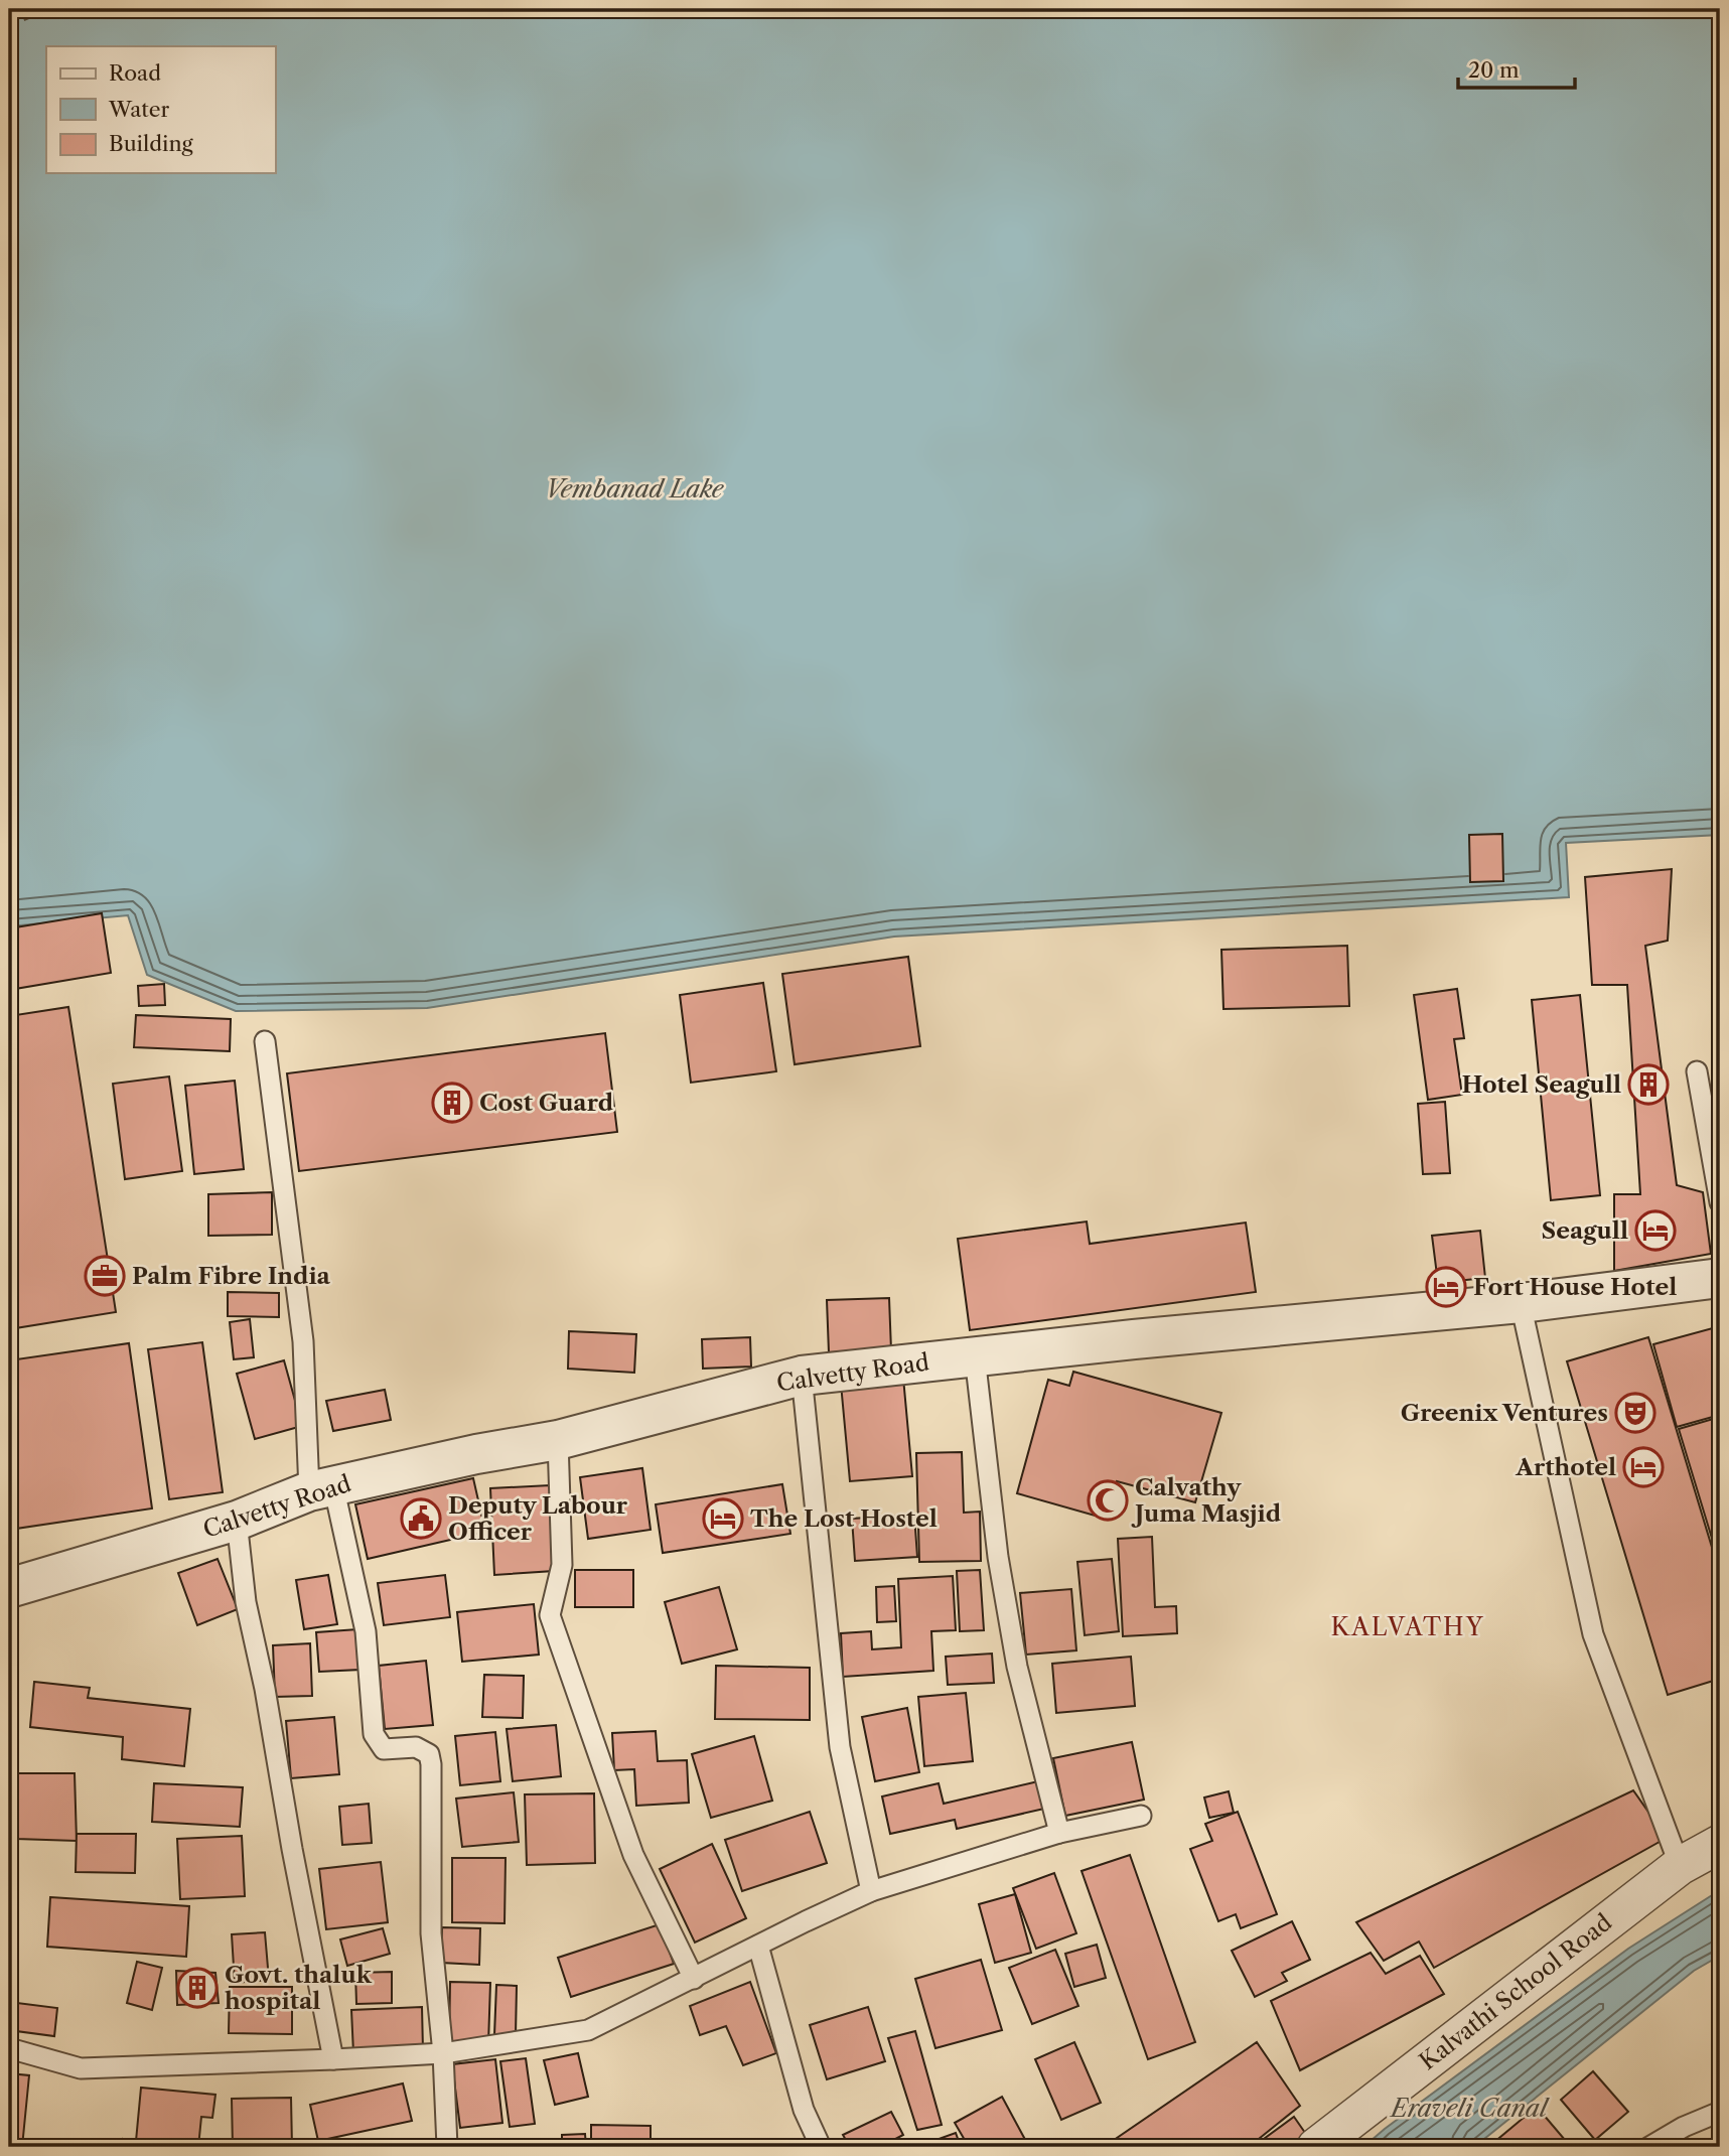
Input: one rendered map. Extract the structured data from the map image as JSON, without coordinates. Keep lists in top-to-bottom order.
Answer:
{
  "streets": {
    "street": ["Calvetty Road", "Kalvathi School Road"]
  },
  "districts": ["KALVATHY"],
  "water": ["Vembanad Lake", "Eraveli Canal"],
  "places": {
    "building": ["Hotel Seagull", "Cost Guard", "Govt. thaluk hospital"],
    "hotel": [
      "Seagull",
      "Fort House Hotel",
      "Arthotel",
      "The Lost Hostel"
    ],
    "office": ["Palm Fibre India"],
    "theatre": ["Greenix Ventures"],
    "mosque": ["Calvathy Juma Masjid"],
    "public building": ["Deputy Labour Officer"]
  },
  "legend": ["Road", "Water", "Building"],
  "scale_bar": "20 m"
}
